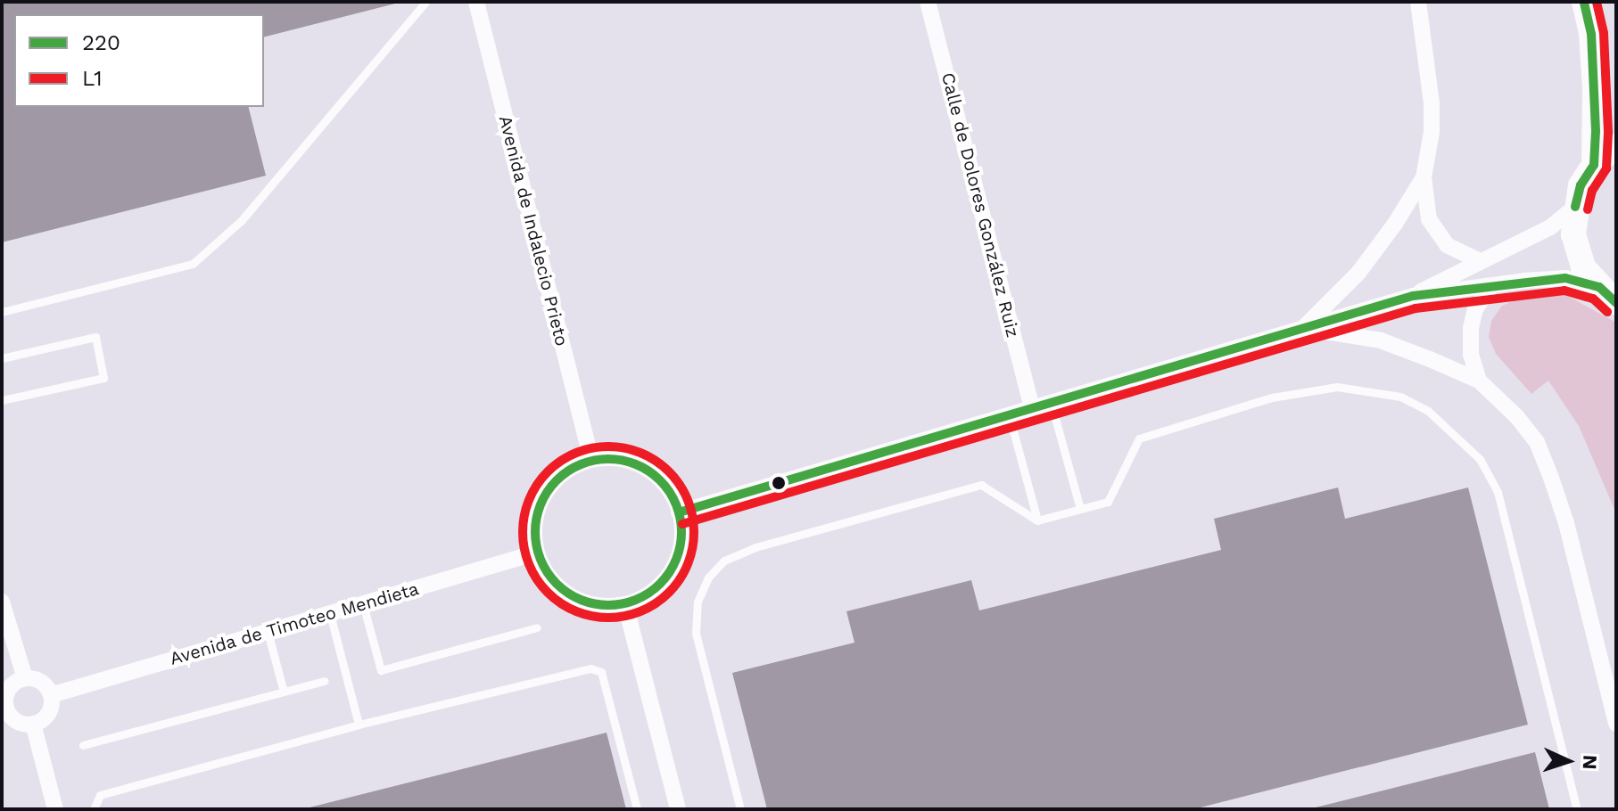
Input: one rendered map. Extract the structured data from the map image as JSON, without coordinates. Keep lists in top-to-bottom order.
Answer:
{
  "streets": {
    "street": ["Calle de Dolores González Ruiz", "Avenida de Indalecio Prieto", "Avenida de Timoteo Mendieta"]
  },
  "crossings": [
    ["Avenida de Indalecio Prieto", "Avenida de Timoteo Mendieta"]
  ],
  "lines": ["transit line 220", "transit line L1"],
  "legend": ["220", "L1"],
  "north": "right"
}
